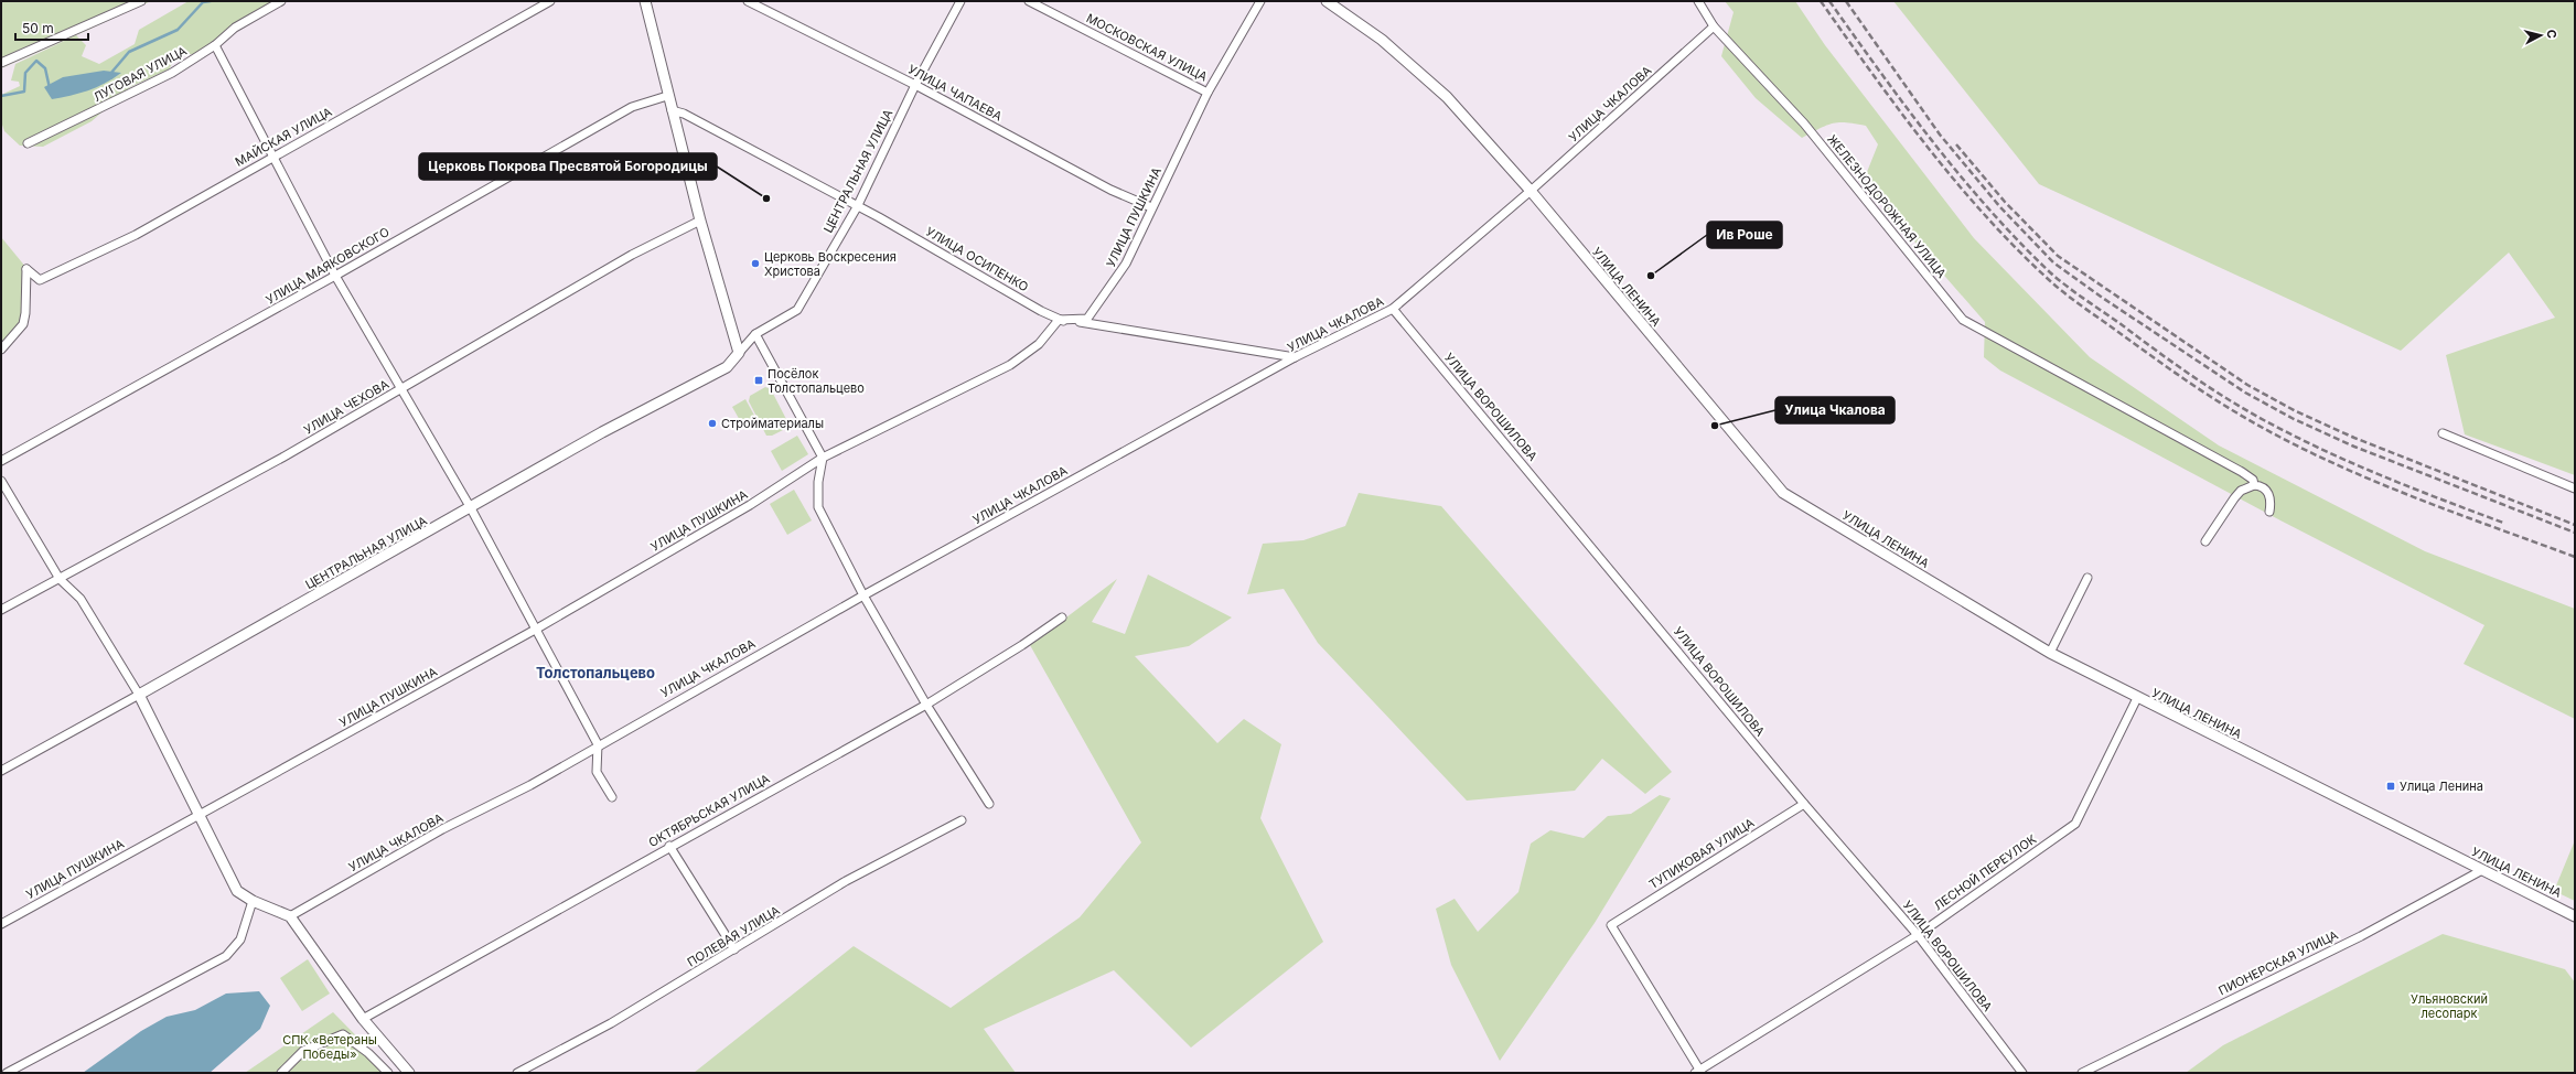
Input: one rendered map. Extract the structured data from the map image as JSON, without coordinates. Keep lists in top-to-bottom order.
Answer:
{
  "streets": {
    "street": [
      "МОСКОВСКАЯ УЛИЦА",
      "ЛУГОВАЯ УЛИЦА",
      "УЛИЦА ЧАПАЕВА",
      "УЛИЦА ЧКАЛОВА",
      "МАЙСКАЯ УЛИЦА",
      "ЦЕНТРАЛЬНАЯ УЛИЦА",
      "ЖЕЛЕЗНОДОРОЖНАЯ УЛИЦА",
      "УЛИЦА ПУШКИНА",
      "УЛИЦА ОСИПЕНКО",
      "УЛИЦА МАЯКОВСКОГО",
      "УЛИЦА ЛЕНИНА",
      "УЛИЦА ЧЕХОВА",
      "УЛИЦА ВОРОШИЛОВА",
      "ОКТЯБРЬСКАЯ УЛИЦА",
      "ТУПИКОВАЯ УЛИЦА",
      "ЛЕСНОЙ ПЕРЕУЛОК",
      "ПОЛЕВАЯ УЛИЦА",
      "ПИОНЕРСКАЯ УЛИЦА"
    ]
  },
  "crossings": [
    ["МОСКОВСКАЯ УЛИЦА", "УЛИЦА ПУШКИНА"],
    ["УЛИЦА ЧАПАЕВА", "ЦЕНТРАЛЬНАЯ УЛИЦА"],
    ["УЛИЦА ЧАПАЕВА", "УЛИЦА ПУШКИНА"],
    ["УЛИЦА ЧКАЛОВА", "ЖЕЛЕЗНОДОРОЖНАЯ УЛИЦА"],
    ["УЛИЦА ЧКАЛОВА", "УЛИЦА ОСИПЕНКО"],
    ["УЛИЦА ЧКАЛОВА", "УЛИЦА ЛЕНИНА"],
    ["УЛИЦА ЧКАЛОВА", "УЛИЦА ВОРОШИЛОВА"],
    ["ЦЕНТРАЛЬНАЯ УЛИЦА", "УЛИЦА ОСИПЕНКО"],
    ["УЛИЦА ПУШКИНА", "УЛИЦА ОСИПЕНКО"],
    ["УЛИЦА ЛЕНИНА", "ЛЕСНОЙ ПЕРЕУЛОК"],
    ["УЛИЦА ЛЕНИНА", "ПИОНЕРСКАЯ УЛИЦА"],
    ["УЛИЦА ВОРОШИЛОВА", "ТУПИКОВАЯ УЛИЦА"],
    ["УЛИЦА ВОРОШИЛОВА", "ЛЕСНОЙ ПЕРЕУЛОК"],
    ["ТУПИКОВАЯ УЛИЦА", "ЛЕСНОЙ ПЕРЕУЛОК"]
  ],
  "districts": ["Толстопальцево"],
  "parks": ["Ульяновский лесопарк", "СПК «Ветераны Победы»"],
  "places": {
    "other": [
      "Церковь Покрова Пресвятой Богородицы",
      "Церковь Воскресения Христова",
      "Ив Роше",
      "Стройматериалы",
      "Улица Чкалова"
    ],
    "transit": ["Посёлок Толстопальцево", "Улица Ленина"]
  },
  "scale_bar": "50 m",
  "north": "right"
}
